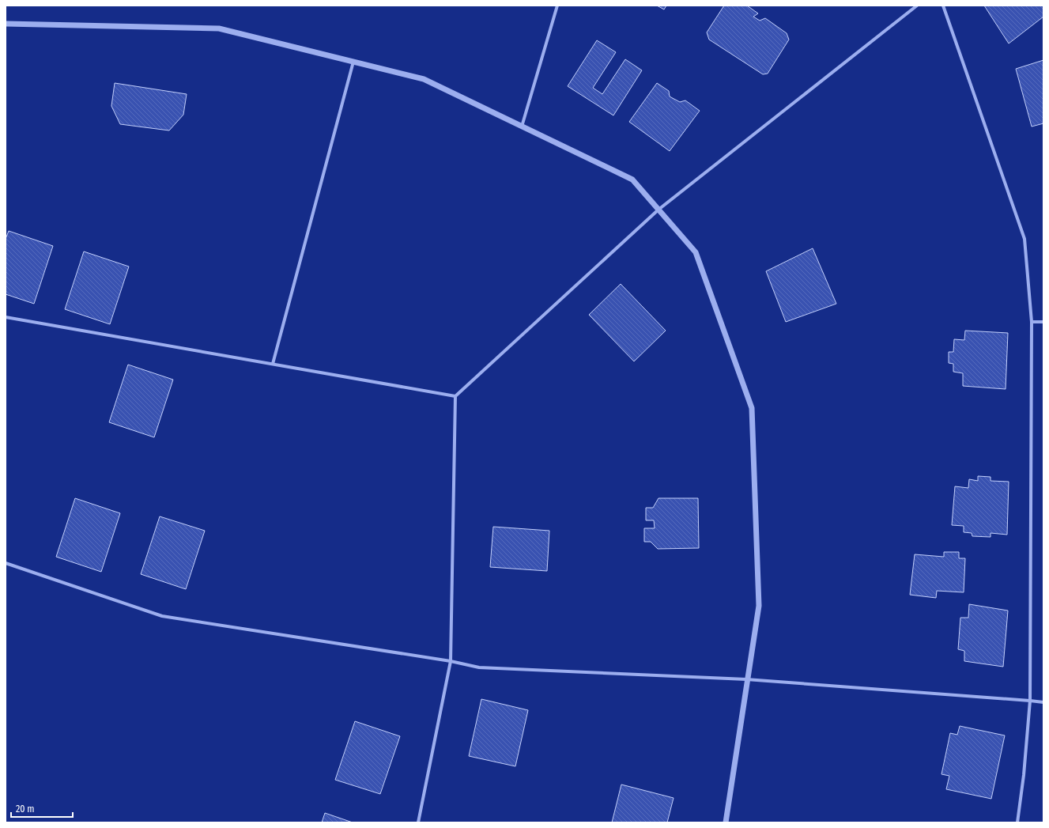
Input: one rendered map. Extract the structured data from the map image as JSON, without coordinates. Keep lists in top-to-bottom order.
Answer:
{
  "scale_bar": "20 m"
}
